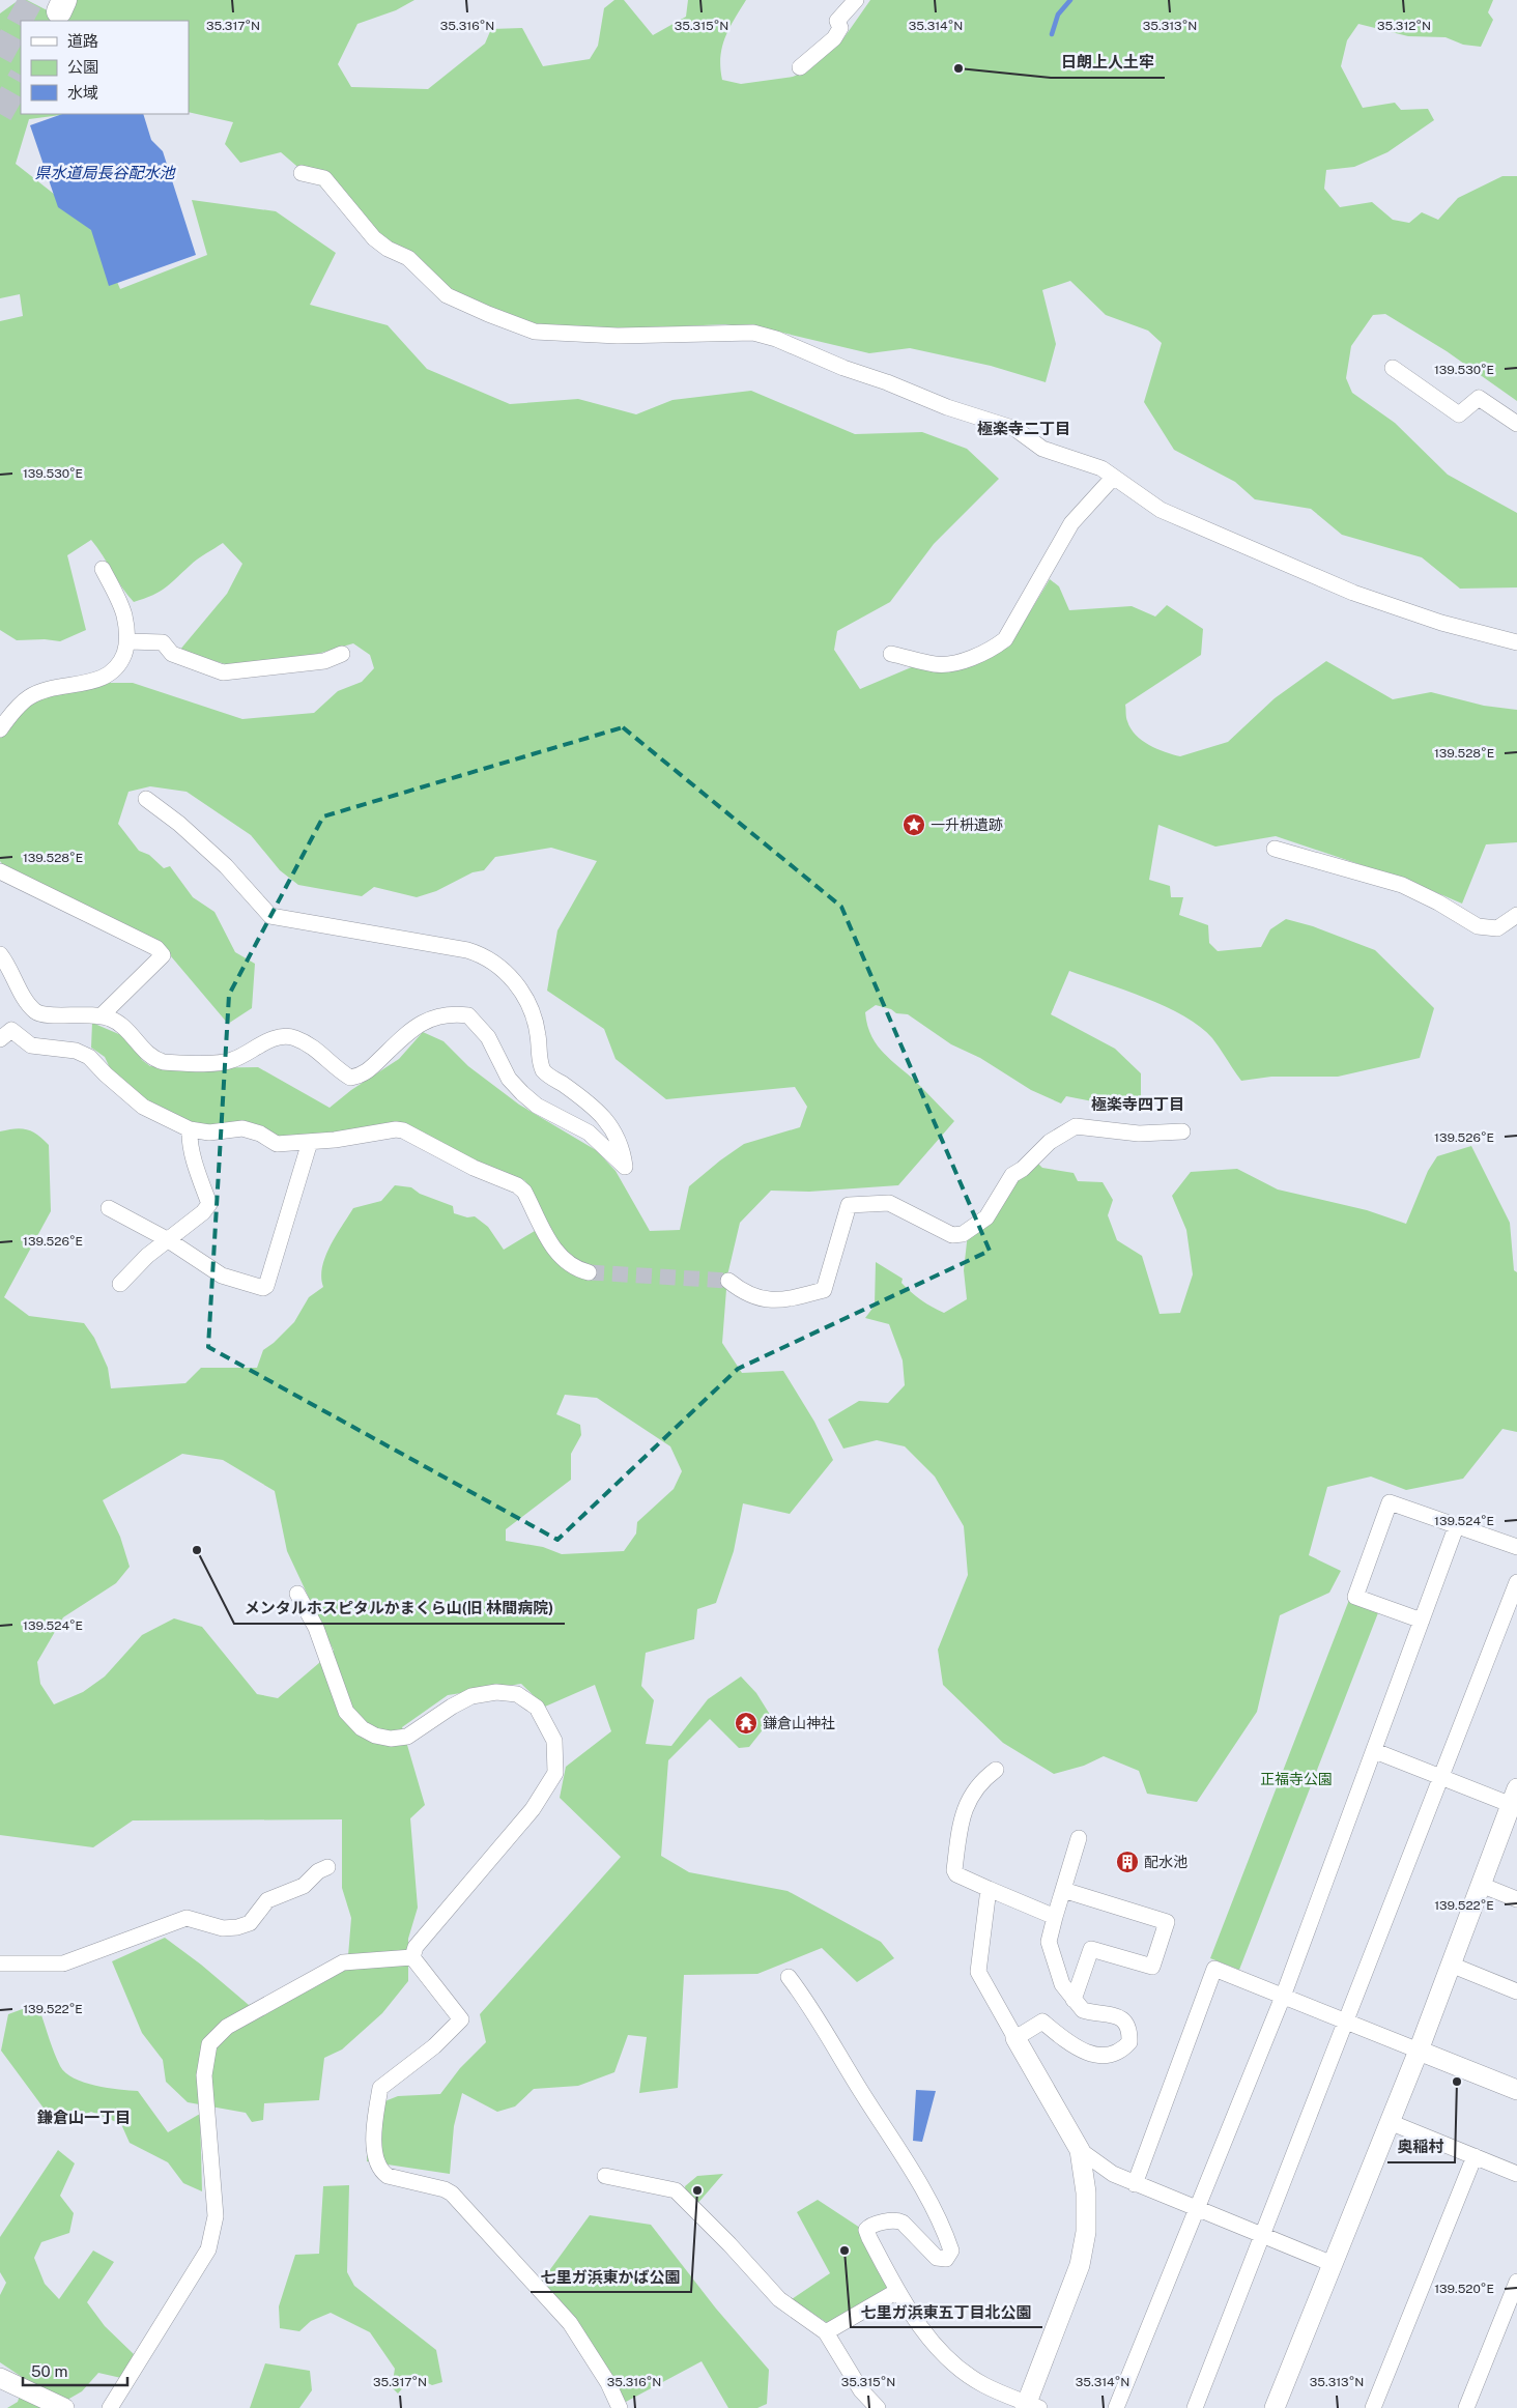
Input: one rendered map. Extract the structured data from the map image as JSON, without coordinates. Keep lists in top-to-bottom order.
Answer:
{
  "districts": ["極楽寺二丁目", "極楽寺四丁目", "鎌倉山一丁目"],
  "water": ["県水道局長谷配水池"],
  "parks": ["正福寺公園"],
  "places": {
    "other": [
      "日朗上人土牢",
      "メンタルホスピタルかまくら山(旧 林間病院)",
      "奥稲村",
      "七里ガ浜東かば公園",
      "七里ガ浜東五丁目北公園"
    ],
    "place": ["一升枡遺跡"],
    "temple": ["鎌倉山神社"],
    "building": ["配水池"]
  },
  "legend": ["道路", "公園", "水域"],
  "scale_bar": "50 m",
  "coordinates": [
    "35.317°N",
    "35.316°N",
    "35.315°N",
    "35.314°N",
    "35.313°N",
    "35.312°N",
    "139.530°E",
    "139.528°E",
    "139.526°E",
    "139.524°E",
    "139.522°E",
    "139.520°E"
  ]
}
